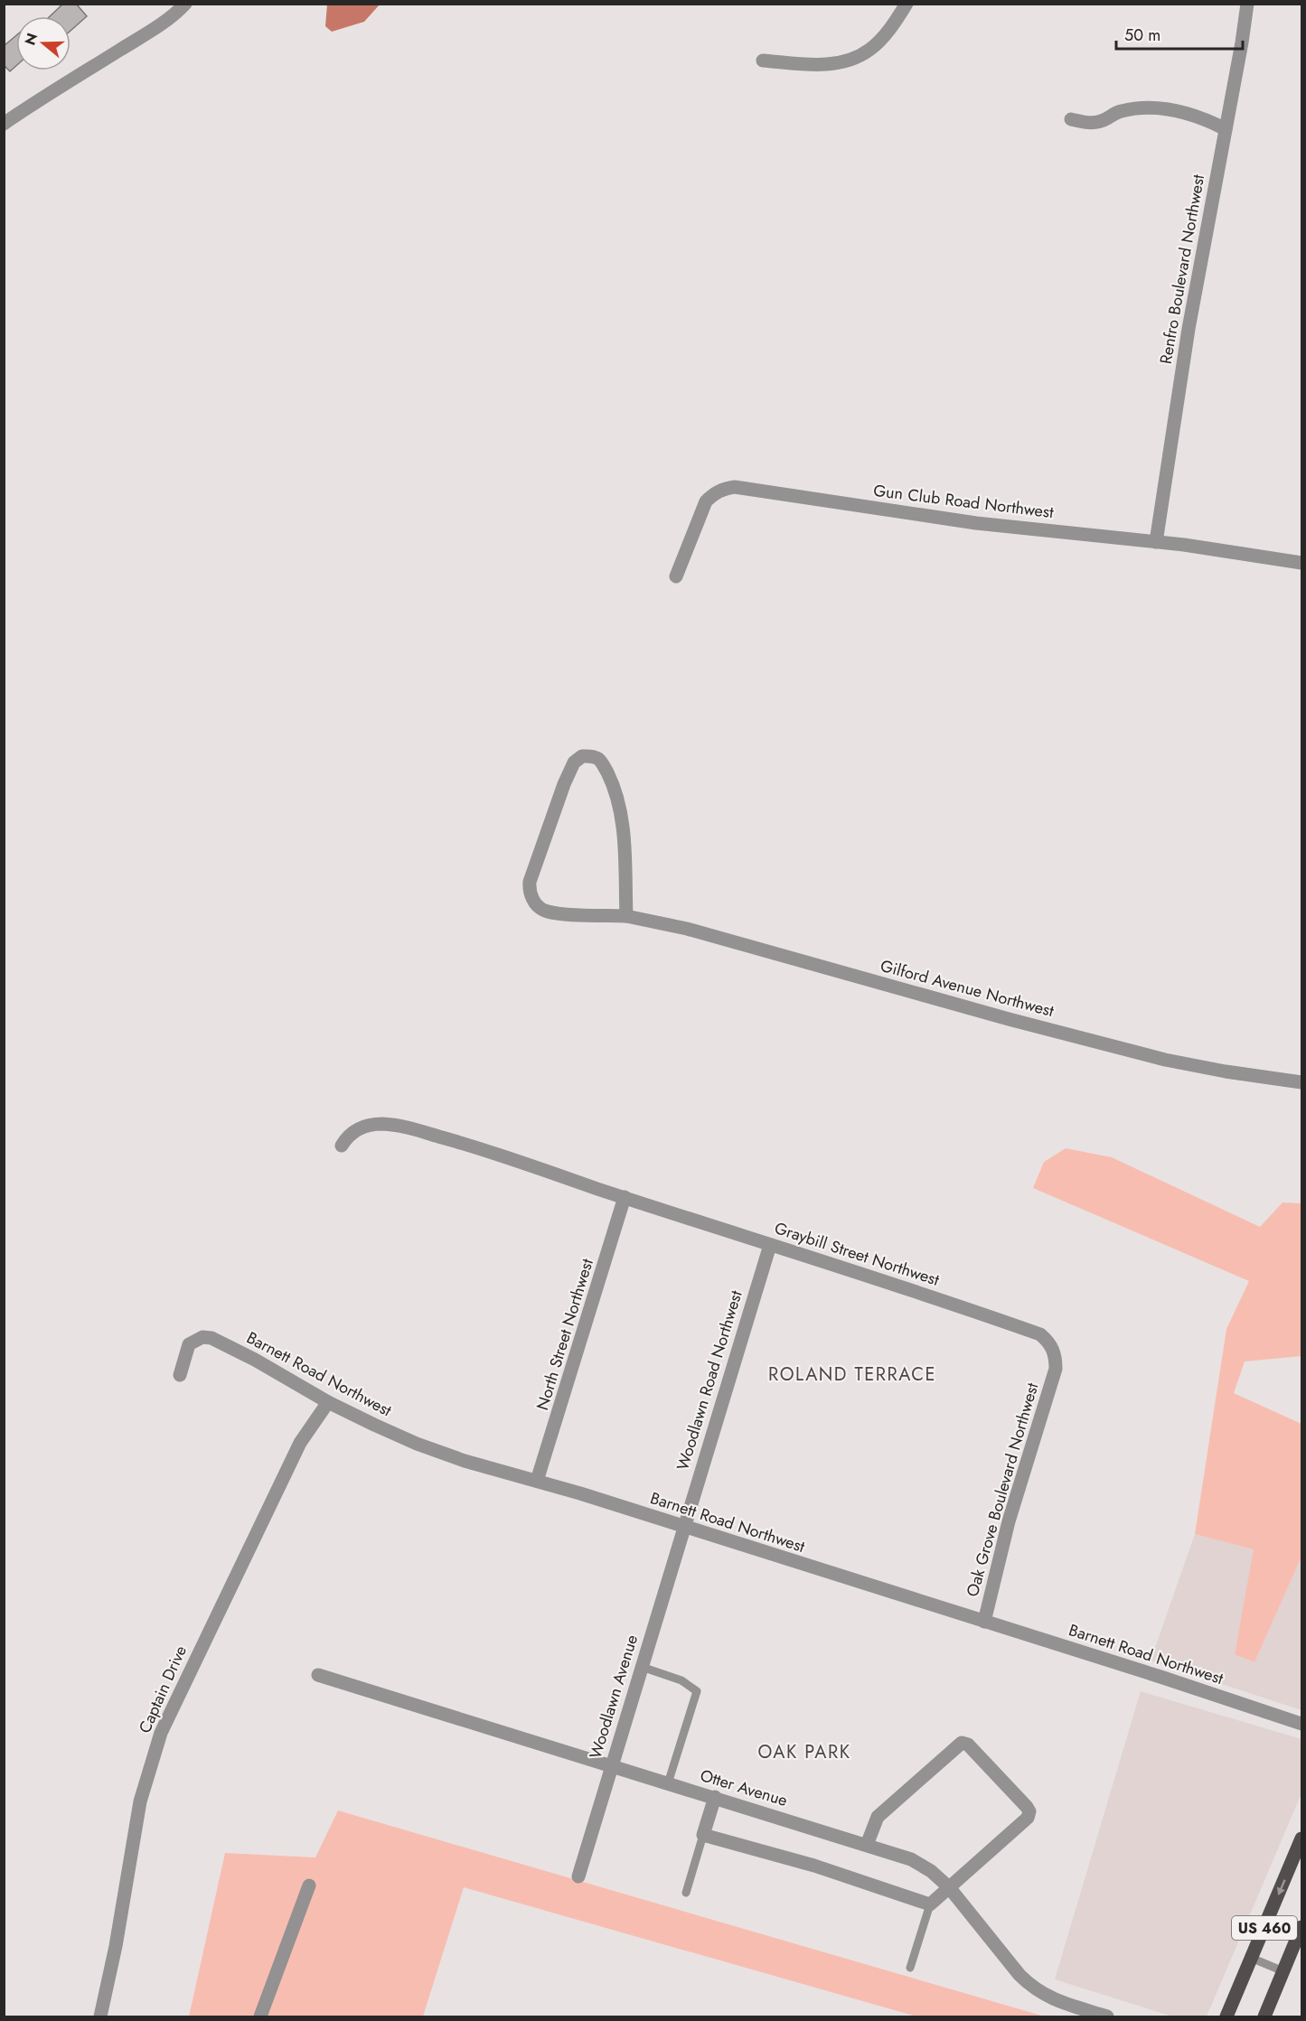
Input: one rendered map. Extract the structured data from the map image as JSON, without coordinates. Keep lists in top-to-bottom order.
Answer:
{
  "streets": {
    "main road": ["US 460"],
    "street": [
      "Renfro Boulevard Northwest",
      "Gun Club Road Northwest",
      "Gilford Avenue Northwest",
      "Graybill Street Northwest",
      "North Street Northwest",
      "Barnett Road Northwest",
      "Woodlawn Road Northwest",
      "Oak Grove Boulevard Northwest",
      "Captain Drive",
      "Woodlawn Avenue",
      "Otter Avenue"
    ]
  },
  "crossings": [
    ["Renfro Boulevard Northwest", "Gun Club Road Northwest"],
    ["Graybill Street Northwest", "North Street Northwest"],
    ["Graybill Street Northwest", "Woodlawn Road Northwest"],
    ["Graybill Street Northwest", "Oak Grove Boulevard Northwest"],
    ["North Street Northwest", "Barnett Road Northwest"],
    ["Barnett Road Northwest", "Woodlawn Road Northwest"],
    ["Barnett Road Northwest", "Oak Grove Boulevard Northwest"],
    ["Barnett Road Northwest", "Captain Drive"],
    ["Barnett Road Northwest", "Woodlawn Avenue"],
    ["Woodlawn Road Northwest", "Woodlawn Avenue"],
    ["Woodlawn Avenue", "Otter Avenue"]
  ],
  "districts": ["ROLAND TERRACE", "OAK PARK"],
  "scale_bar": "50 m",
  "north": "left"
}
